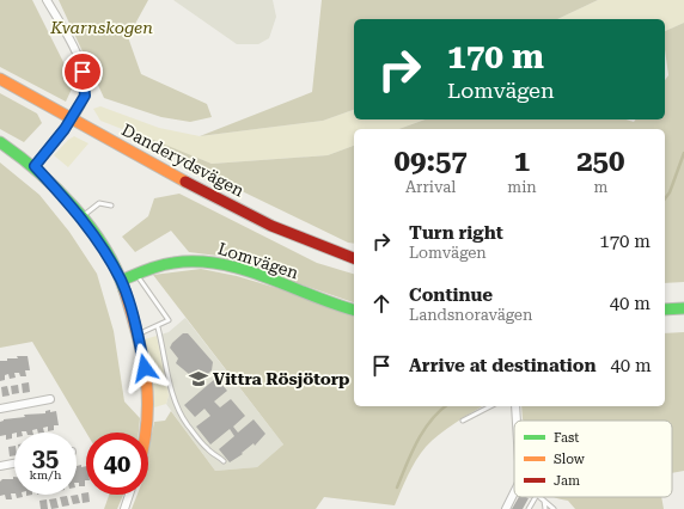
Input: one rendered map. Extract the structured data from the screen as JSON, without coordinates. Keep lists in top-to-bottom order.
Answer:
{
  "streets": {
    "street": ["Danderydsvägen", "Lomvägen"]
  },
  "parks": ["Kvarnskogen"],
  "places": {
    "school or university": ["Vittra Rösjötorp"]
  },
  "legend": ["Fast", "Slow", "Jam"],
  "page": {
    "turn": ["170 m", "Lomvägen"],
    "eta": [
      "09:57",
      "Arrival",
      "1",
      "min",
      "250",
      "m"
    ],
    "list": [
      {
        "name": "Turn right",
        "note": "Lomvägen",
        "value": "170 m"
      },
      {
        "name": "Continue",
        "note": "Landsnoravägen",
        "value": "40 m"
      },
      {
        "name": "Arrive at destination",
        "value": "40 m"
      }
    ],
    "speed": "35 km/h",
    "limit": "40"
  }
}
